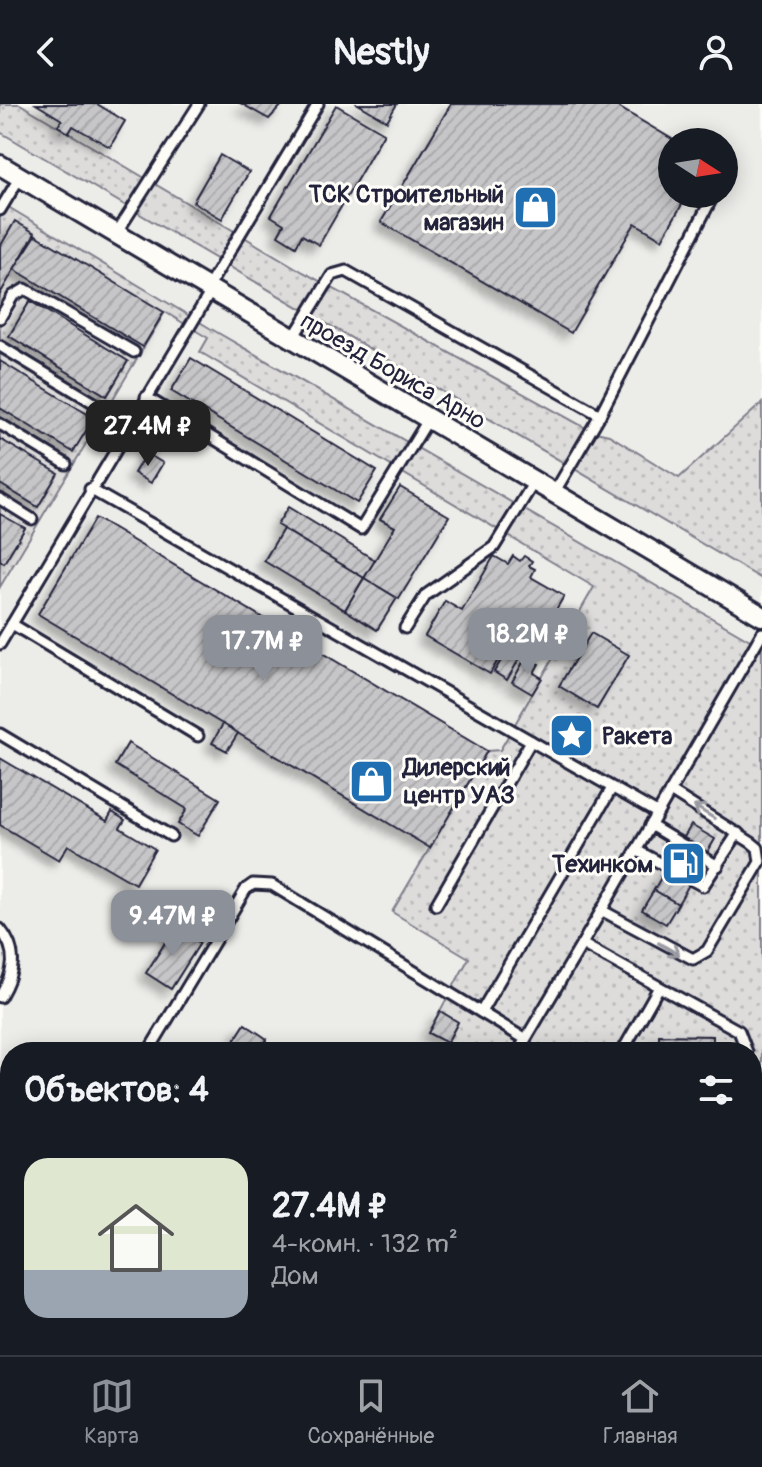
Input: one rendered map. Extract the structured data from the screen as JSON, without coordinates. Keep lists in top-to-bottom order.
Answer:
{
  "streets": {
    "street": ["проезд Бориса Арно"]
  },
  "places": {
    "shop": ["ТСК Строительный магазин", "Дилерский центр УАЗ"],
    "place": ["Ракета"],
    "fuel station": ["Техинком"]
  },
  "north": "right",
  "page": {
    "header": "Nestly",
    "price": [
      "27.4M ₽",
      "18.2M ₽",
      "17.7M ₽",
      "9.47M ₽"
    ],
    "heading": "Объектов: 4",
    "list": [
      {
        "name": "27.4M ₽",
        "note": "4-комн. · 132 m² · Дом"
      }
    ],
    "tabs": ["Карта", "Сохранённые", "Главная"]
  }
}
